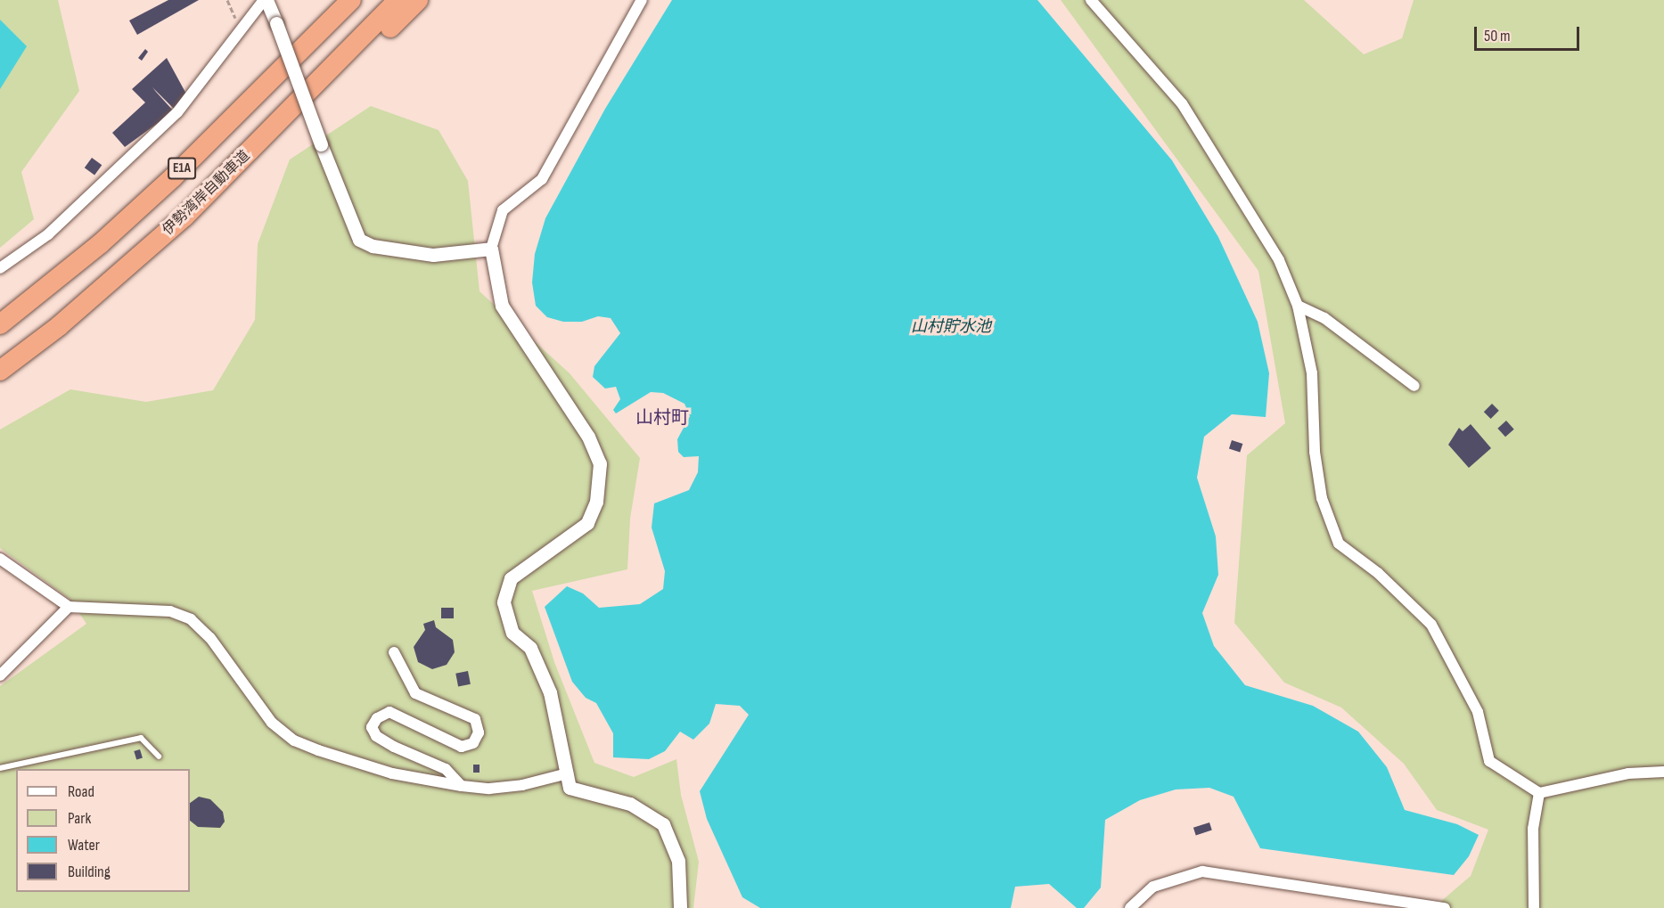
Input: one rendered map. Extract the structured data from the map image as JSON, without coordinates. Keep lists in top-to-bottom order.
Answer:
{
  "streets": {
    "highway": ["E1A", "伊勢湾岸自動車道"]
  },
  "crossings": [
    ["E1A", "伊勢湾岸自動車道"]
  ],
  "districts": ["山村町"],
  "water": ["山村貯水池"],
  "legend": [
    "Road",
    "Park",
    "Water",
    "Building"
  ],
  "scale_bar": "50 m"
}
